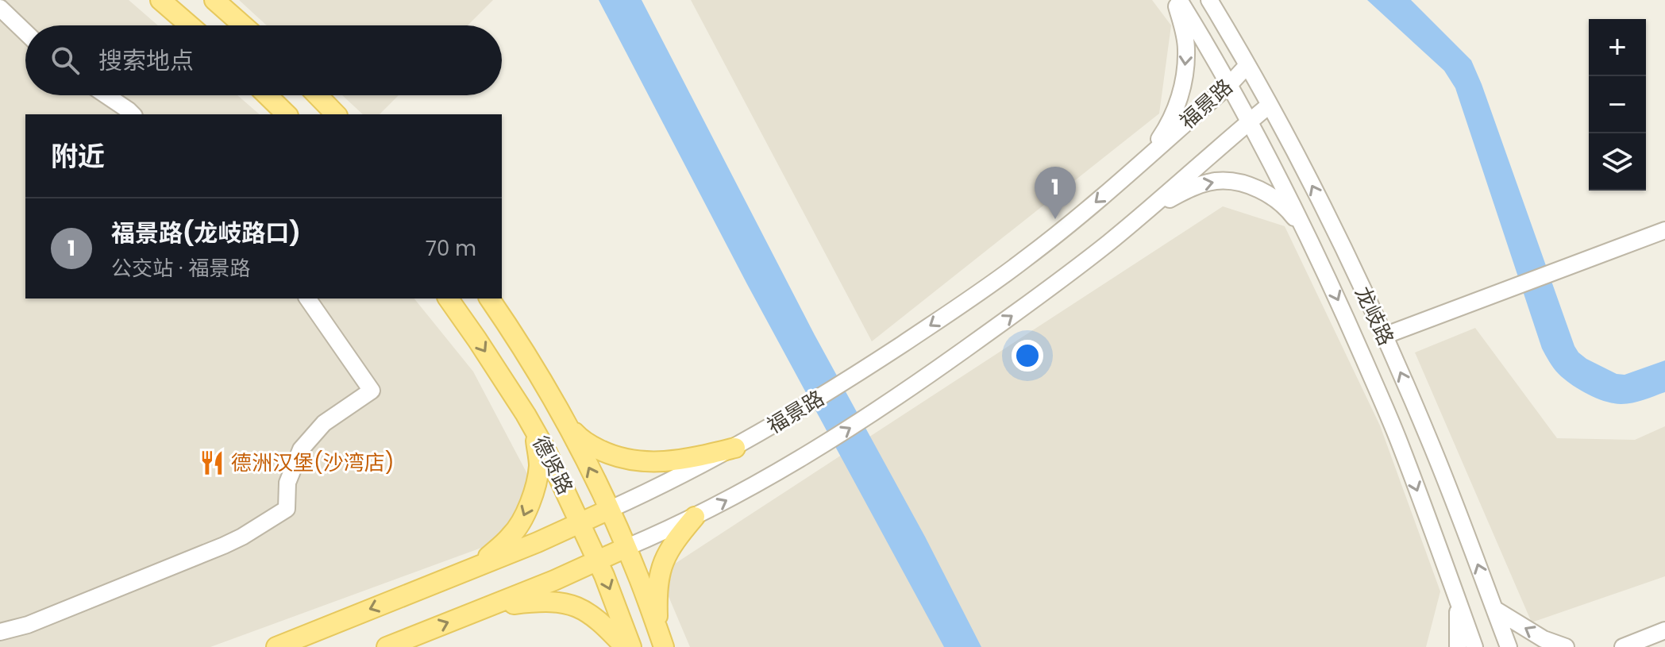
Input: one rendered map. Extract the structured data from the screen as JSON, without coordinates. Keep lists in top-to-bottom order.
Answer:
{
  "streets": {
    "main road": ["福景路", "德贤路"],
    "street": ["龙岐路"]
  },
  "crossings": [
    ["福景路", "龙岐路"],
    ["福景路", "德贤路"]
  ],
  "places": {
    "restaurant": ["德洲汉堡(沙湾店)"]
  },
  "page": {
    "map_buttons": ["+", "−"],
    "search": "搜索地点",
    "heading": "附近",
    "pins": "1",
    "list": [
      {
        "mark": "1",
        "name": "福景路(龙岐路口)",
        "note": "公交站 · 福景路",
        "value": "70 m"
      }
    ]
  }
}
